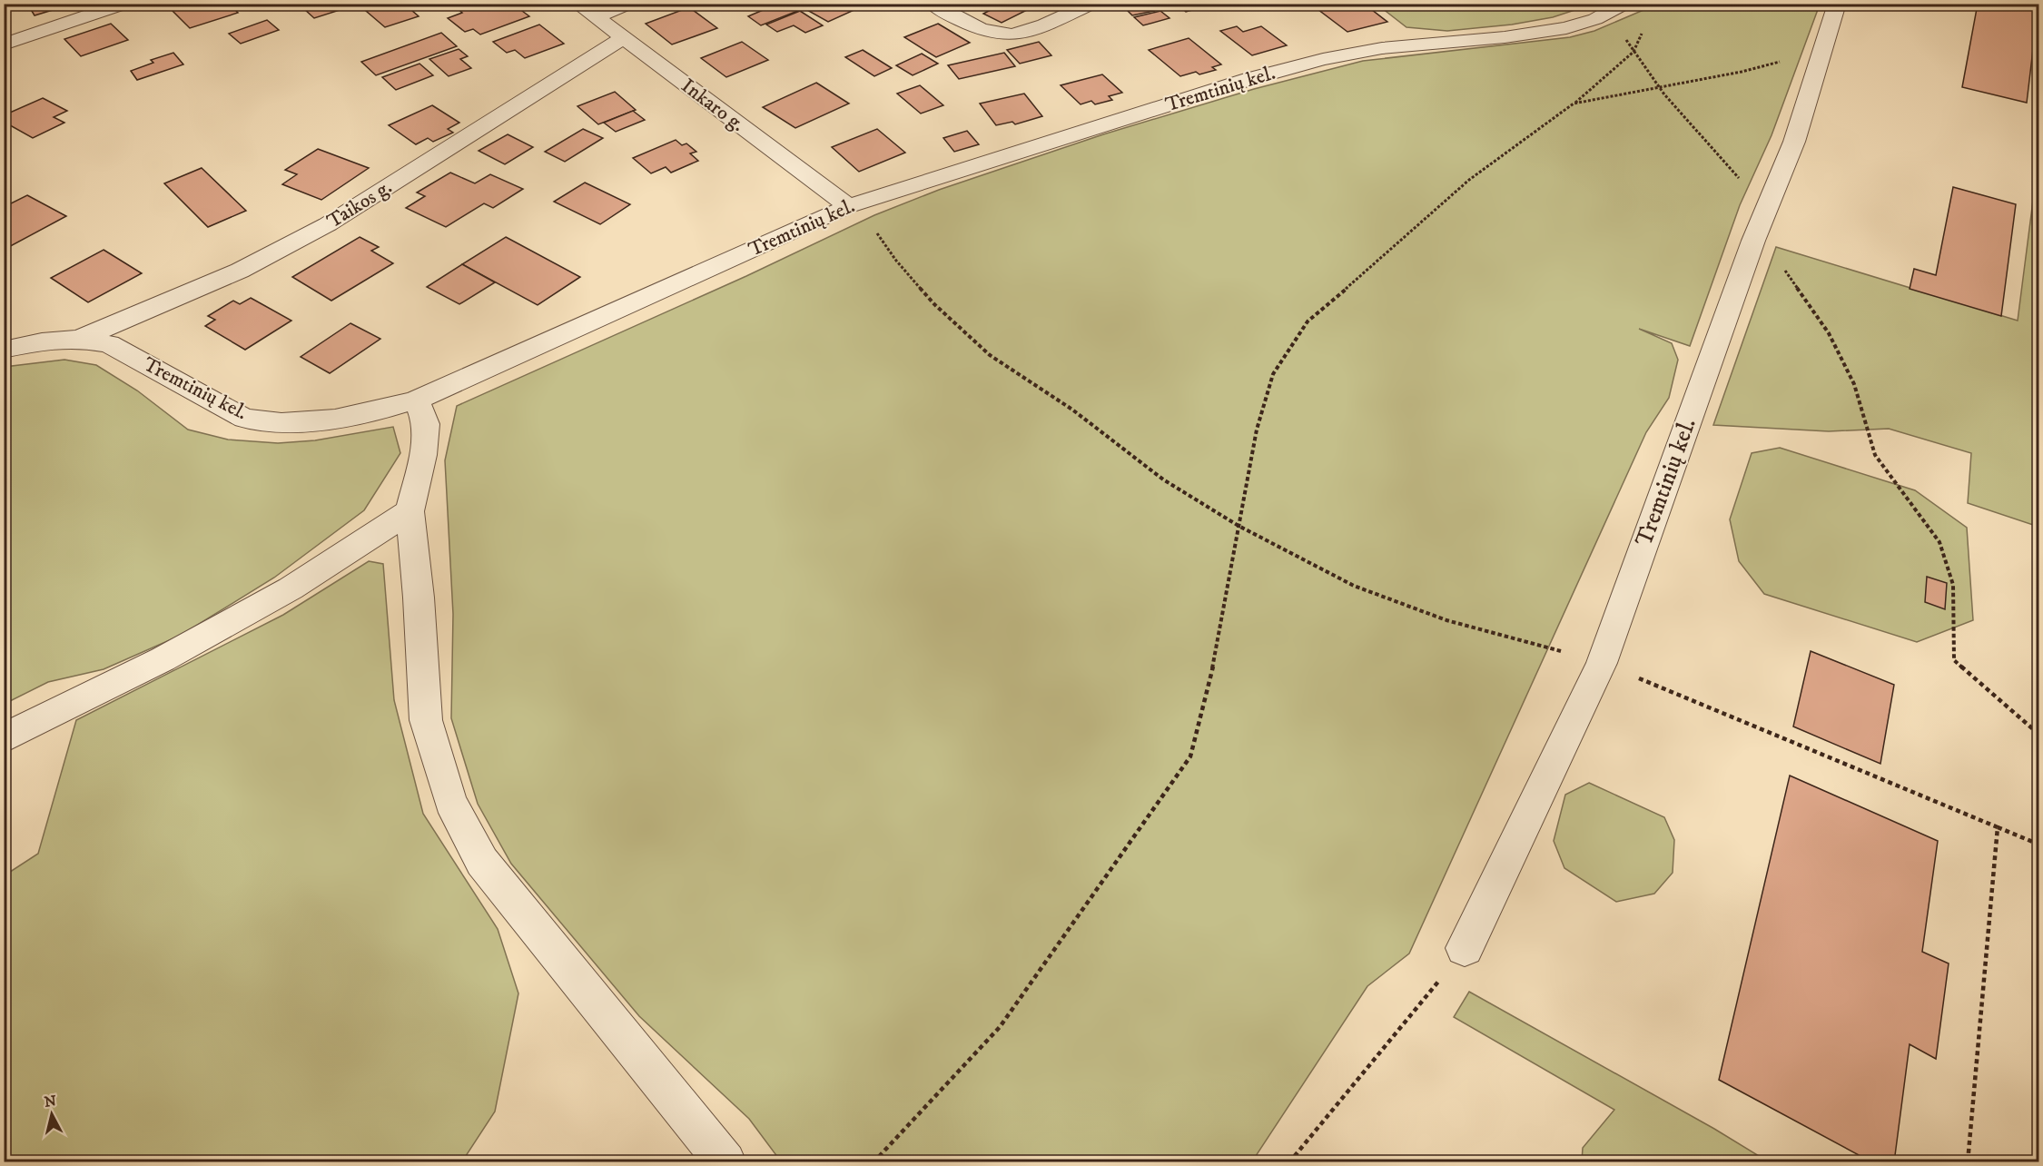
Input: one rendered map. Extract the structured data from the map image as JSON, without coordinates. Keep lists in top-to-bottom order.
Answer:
{
  "streets": {
    "street": ["Tremtinių kel.", "Inkaro g.", "Taikos g."]
  },
  "crossings": [
    ["Tremtinių kel.", "Inkaro g."],
    ["Tremtinių kel.", "Taikos g."],
    ["Inkaro g.", "Taikos g."]
  ],
  "north": "top"
}
